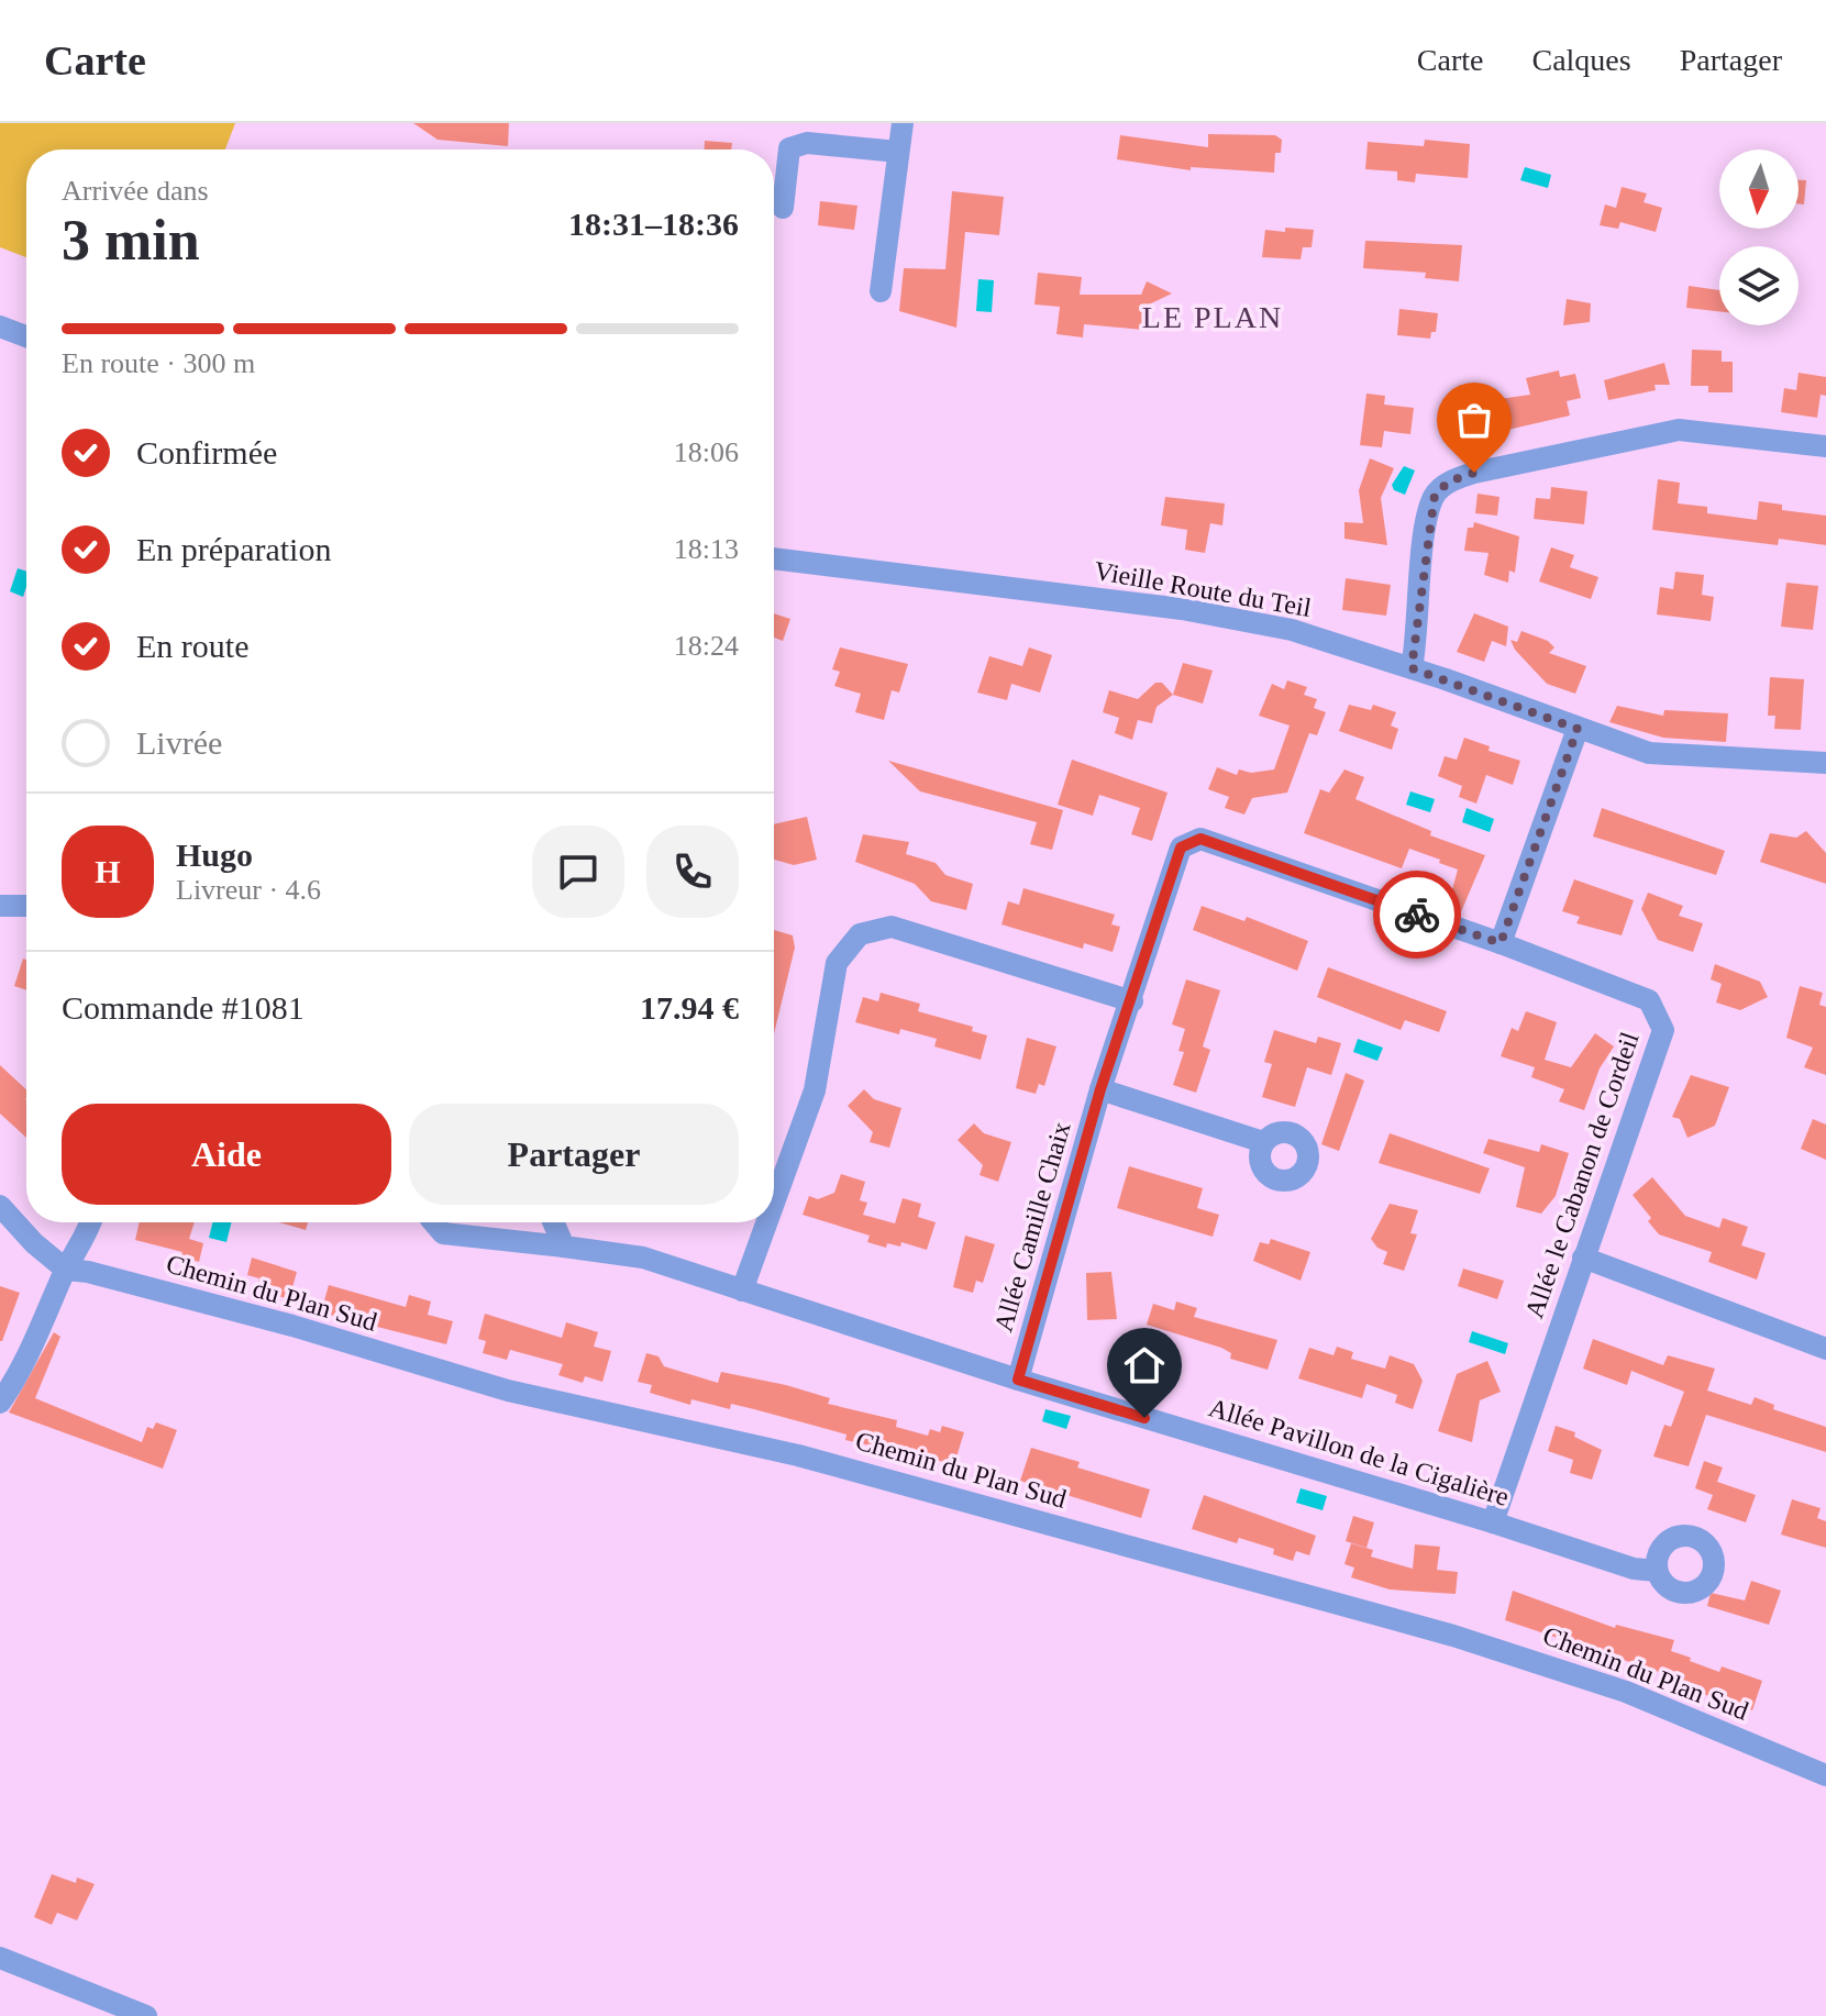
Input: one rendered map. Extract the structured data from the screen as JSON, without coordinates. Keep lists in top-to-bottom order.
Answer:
{
  "streets": {
    "street": [
      "Vieille Route du Teil",
      "Allée le Cabanon de Cordeil",
      "Allée Camille Chaix",
      "Chemin du Plan Sud",
      "Allée Pavillon de la Cigalière"
    ]
  },
  "crossings": [
    ["Allée le Cabanon de Cordeil", "Allée Camille Chaix"],
    ["Allée le Cabanon de Cordeil", "Allée Pavillon de la Cigalière"],
    ["Allée Camille Chaix", "Allée Pavillon de la Cigalière"]
  ],
  "districts": ["LE PLAN"],
  "north": "bottom",
  "page": {
    "header": "Carte",
    "nav": ["Carte", "Calques", "Partager"],
    "heading": ["3 min", "Arrivée dans", "18:31–18:36"],
    "panel": [
      "Hugo",
      "Livreur · 4.6",
      "Commande #1081",
      "17.94 €"
    ],
    "bar": "En route · 300 m",
    "list": [
      ["Confirmée", "18:06"],
      ["En préparation", "18:13"],
      ["En route", "18:24"],
      "Livrée"
    ],
    "round": "H",
    "buttons": ["Aide", "Partager"]
  }
}
